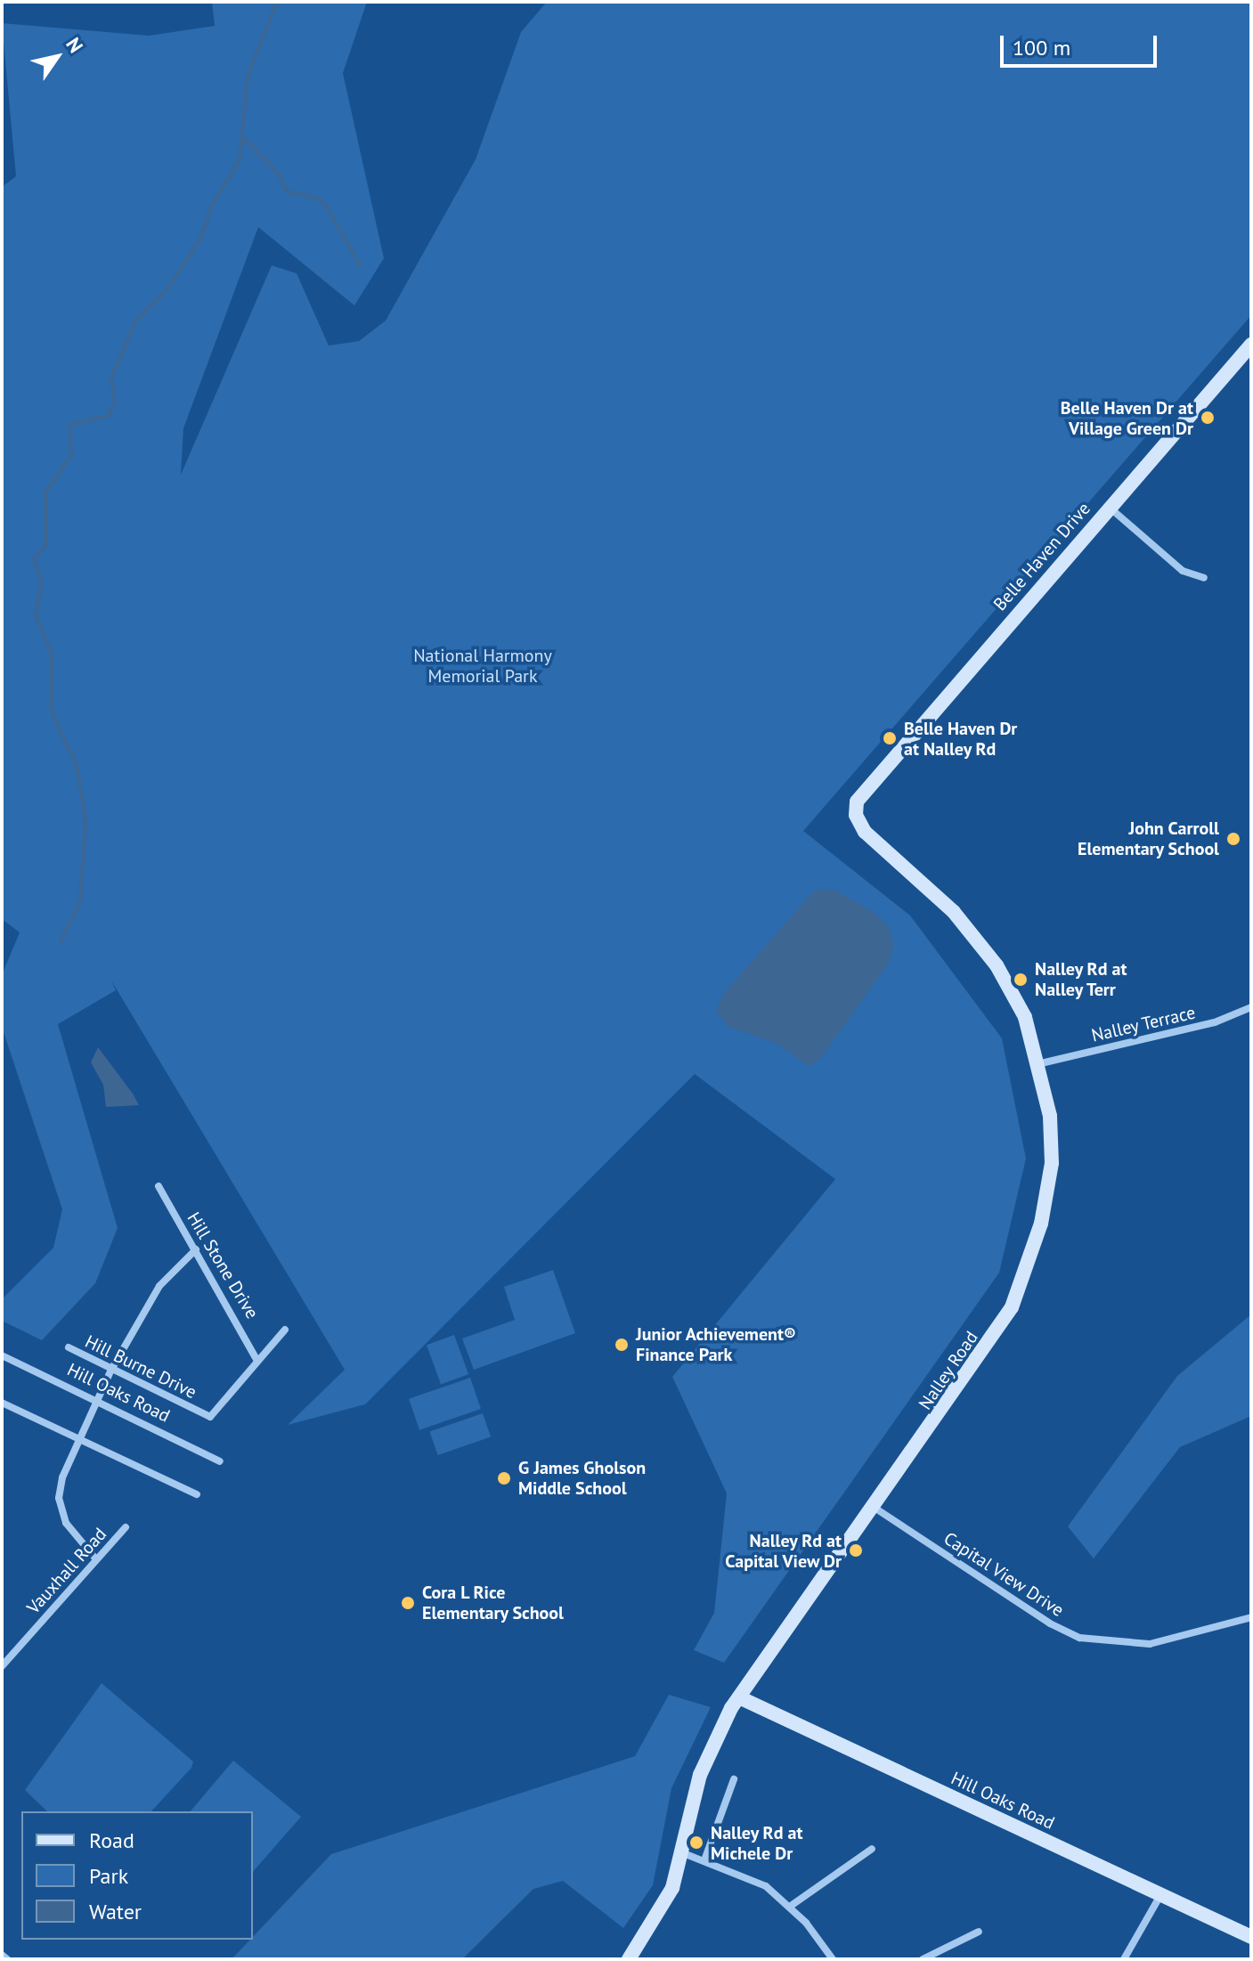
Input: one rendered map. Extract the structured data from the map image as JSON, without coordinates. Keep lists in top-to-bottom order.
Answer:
{
  "streets": {
    "street": [
      "Belle Haven Drive",
      "Nalley Terrace",
      "Hill Stone Drive",
      "Hill Burne Drive",
      "Nalley Road",
      "Hill Oaks Road",
      "Vauxhall Road",
      "Capital View Drive"
    ]
  },
  "crossings": [
    ["Belle Haven Drive", "Nalley Road"],
    ["Nalley Terrace", "Nalley Road"],
    ["Hill Stone Drive", "Hill Burne Drive"],
    ["Nalley Road", "Hill Oaks Road"],
    ["Nalley Road", "Capital View Drive"]
  ],
  "parks": ["National Harmony Memorial Park"],
  "places": [
    "Belle Haven Dr at Village Green Dr",
    "Belle Haven Dr at Nalley Rd",
    "John Carroll Elementary School",
    "Nalley Rd at Nalley Terr",
    "Junior Achievement® Finance Park",
    "G James Gholson Middle School",
    "Nalley Rd at Capital View Dr",
    "Cora L Rice Elementary School",
    "Nalley Rd at Michele Dr"
  ],
  "legend": ["Road", "Park", "Water"],
  "scale_bar": "100 m",
  "north": "top right"
}
